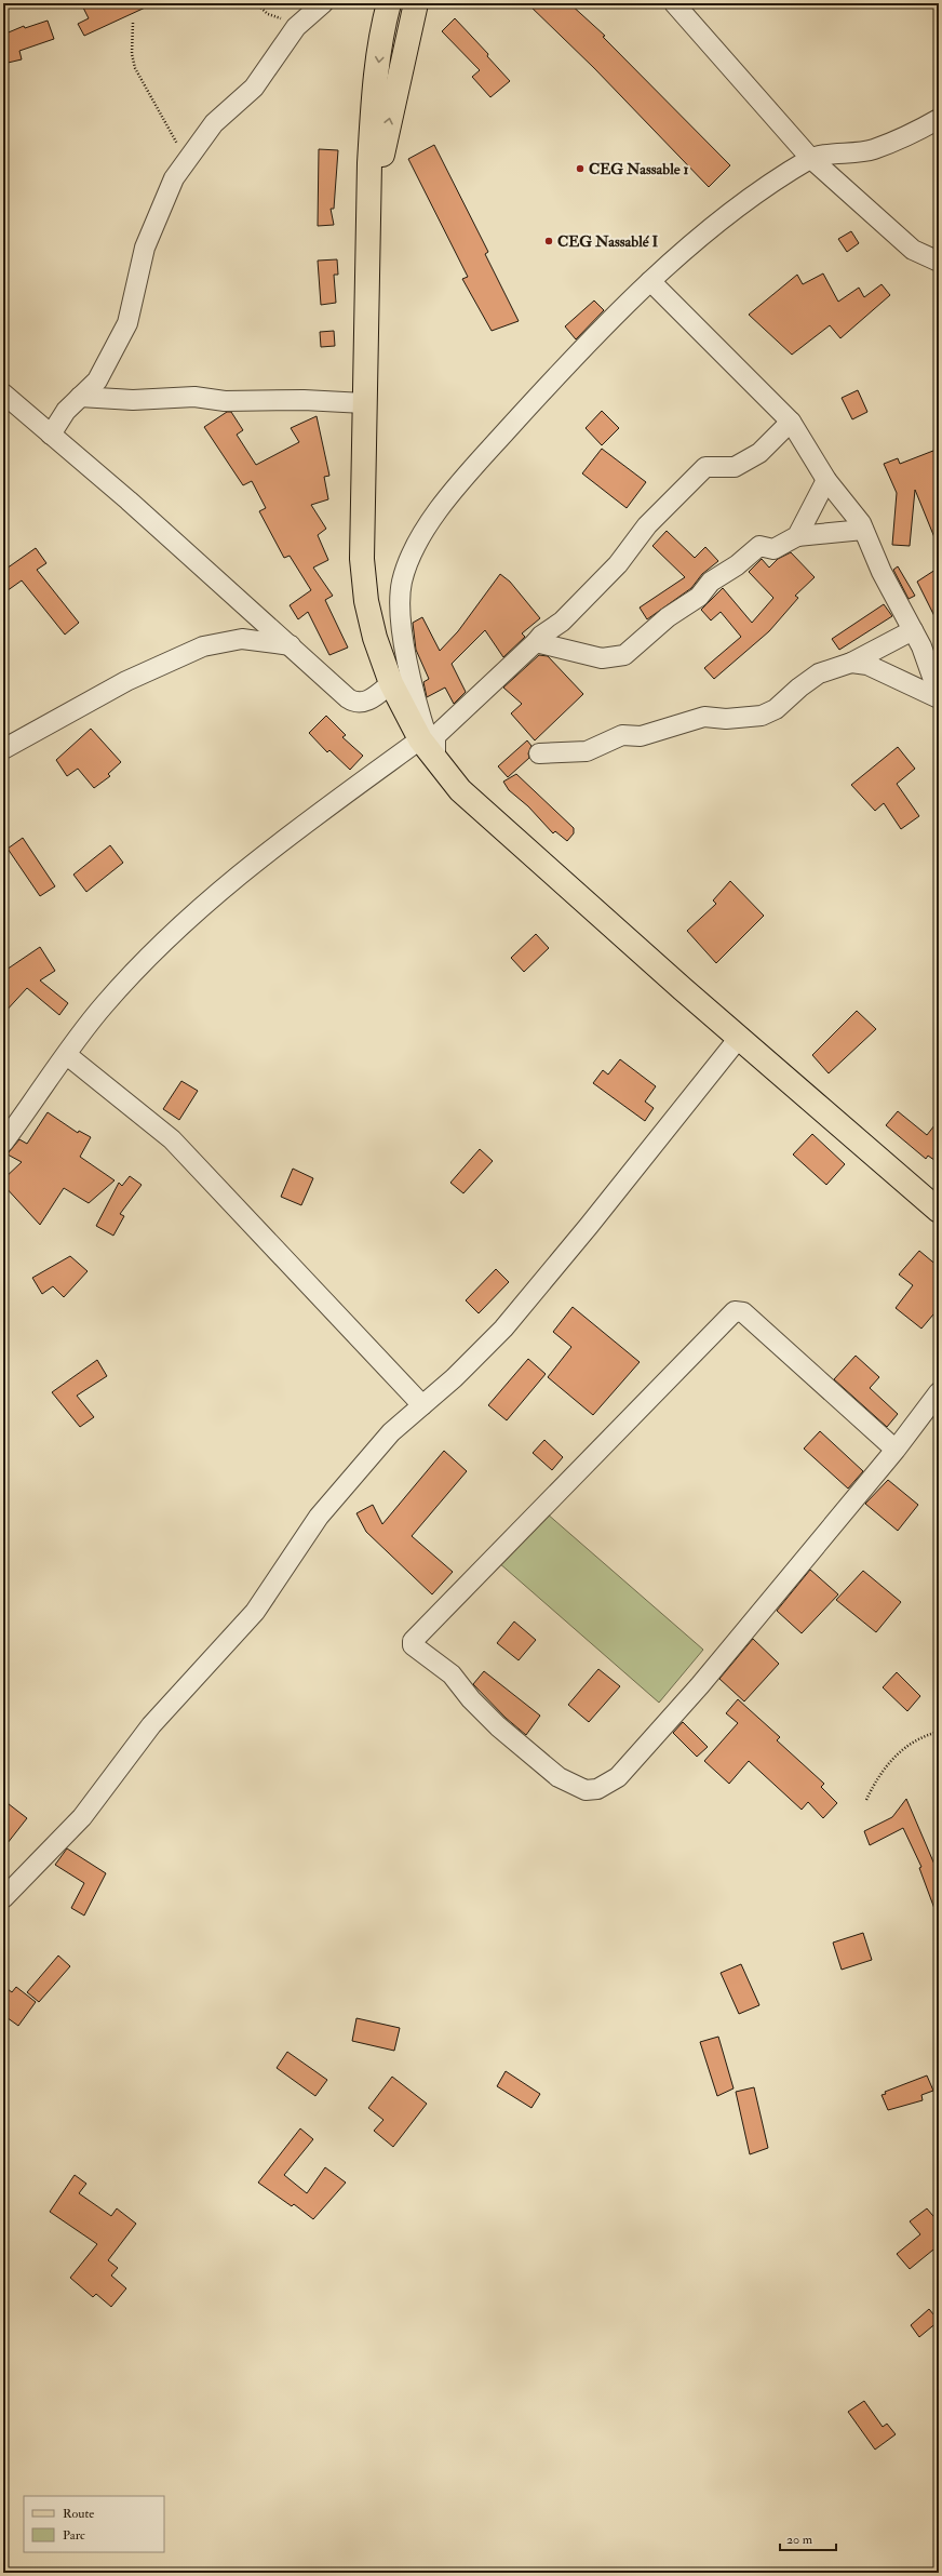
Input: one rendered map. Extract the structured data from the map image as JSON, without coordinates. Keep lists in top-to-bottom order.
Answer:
{
  "places": ["CEG Nassable 1", "CEG Nassablé I"],
  "legend": ["Route", "Parc"],
  "scale_bar": "20 m"
}
